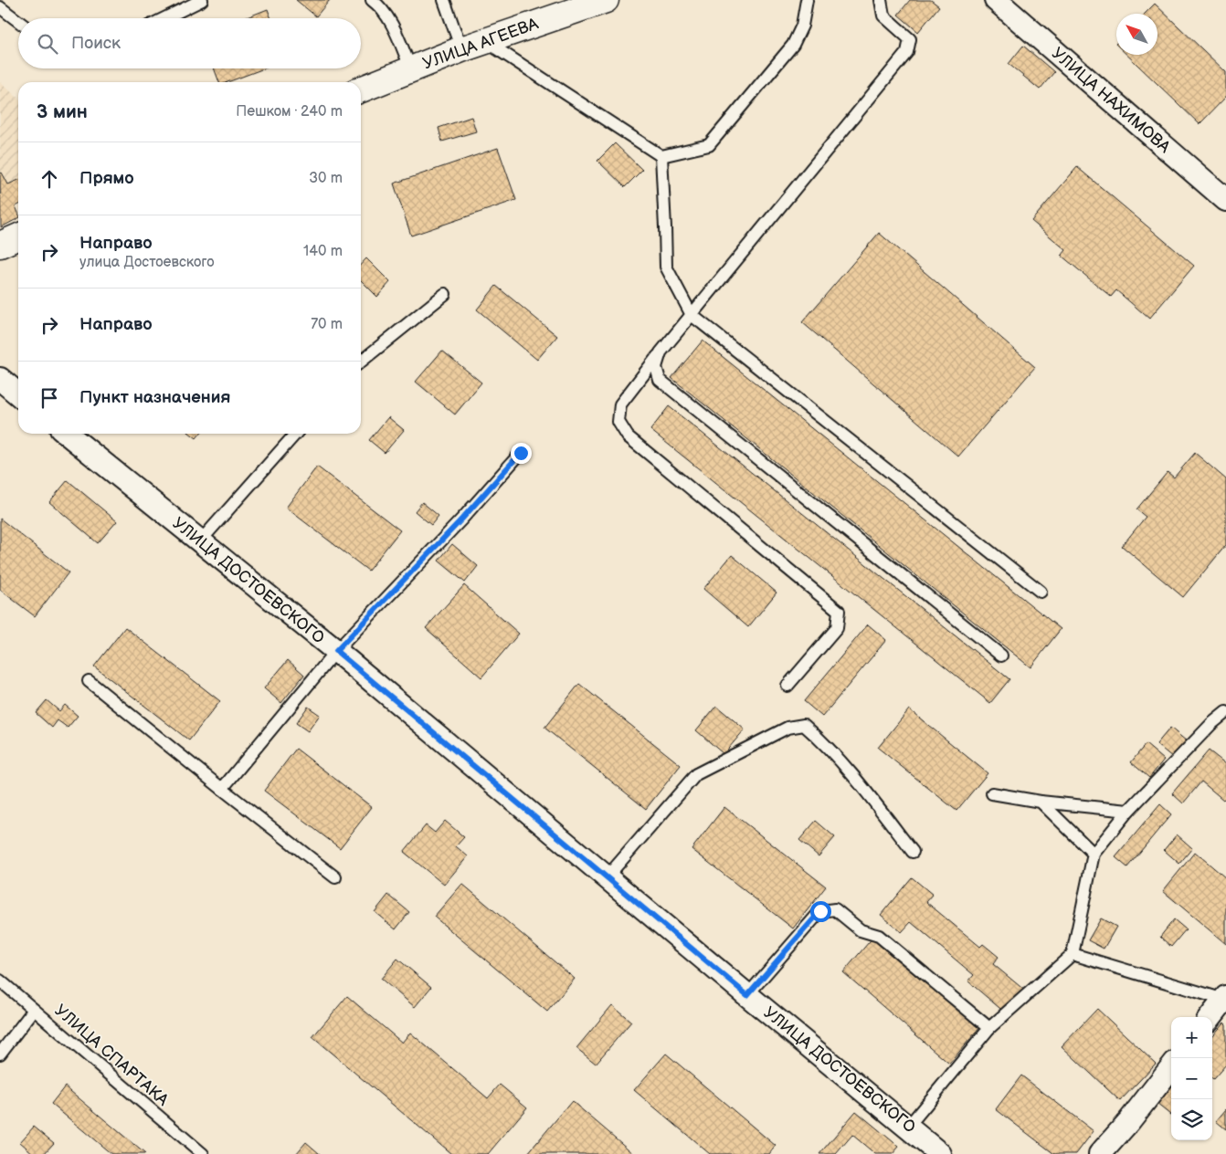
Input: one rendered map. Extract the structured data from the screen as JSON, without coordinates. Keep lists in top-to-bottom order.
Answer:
{
  "streets": {
    "main road": ["УЛИЦА АГЕЕВА"],
    "street": ["УЛИЦА НАХИМОВА", "УЛИЦА ДОСТОЕВСКОГО"],
    "lane": ["УЛИЦА СПАРТАКА"]
  },
  "north": "top left",
  "page": {
    "search": "Поиск",
    "heading": ["3 мин", "Пешком · 240 m"],
    "list": [
      ["Прямо", "30 m"],
      ["Направо", "улица Достоевского", "140 m"],
      ["Направо", "70 m"],
      "Пункт назначения"
    ],
    "map_buttons": ["+", "−"]
  }
}
